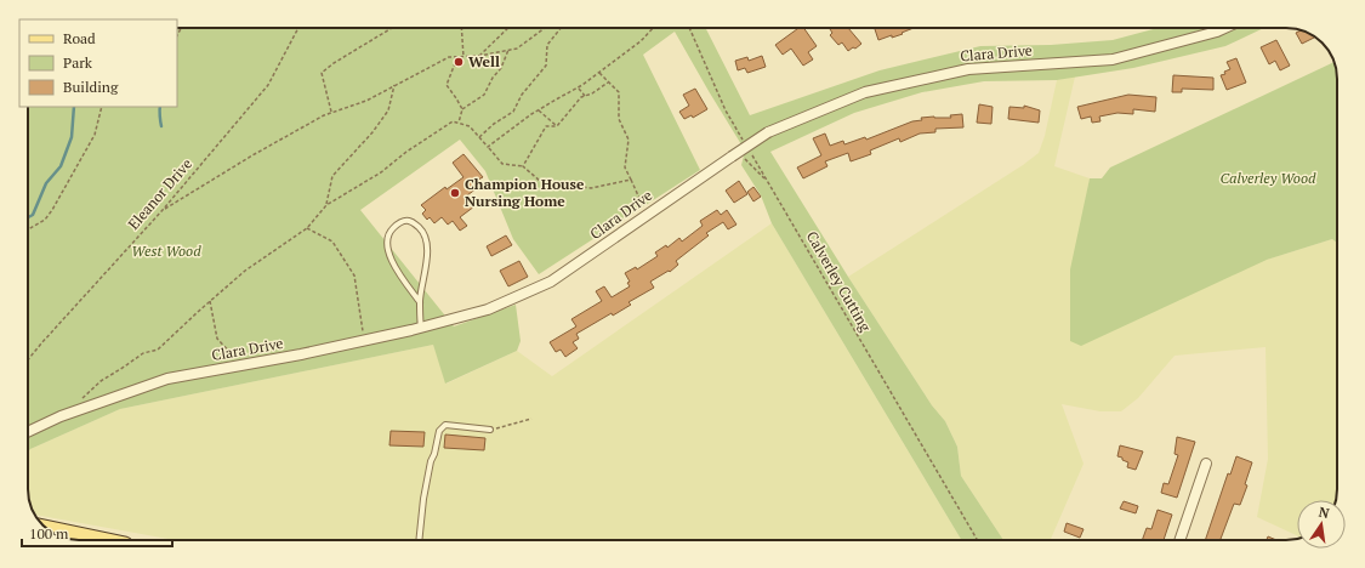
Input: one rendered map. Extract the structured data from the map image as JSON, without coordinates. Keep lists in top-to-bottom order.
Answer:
{
  "streets": {
    "street": ["Clara Drive"],
    "path": ["Eleanor Drive", "Calverley Cutting"]
  },
  "crossings": [
    ["Clara Drive", "Calverley Cutting"]
  ],
  "parks": ["Calverley Wood", "West Wood"],
  "places": ["Well", "Champion House Nursing Home"],
  "legend": ["Road", "Park", "Building"],
  "scale_bar": "100 m",
  "north": "top"
}
